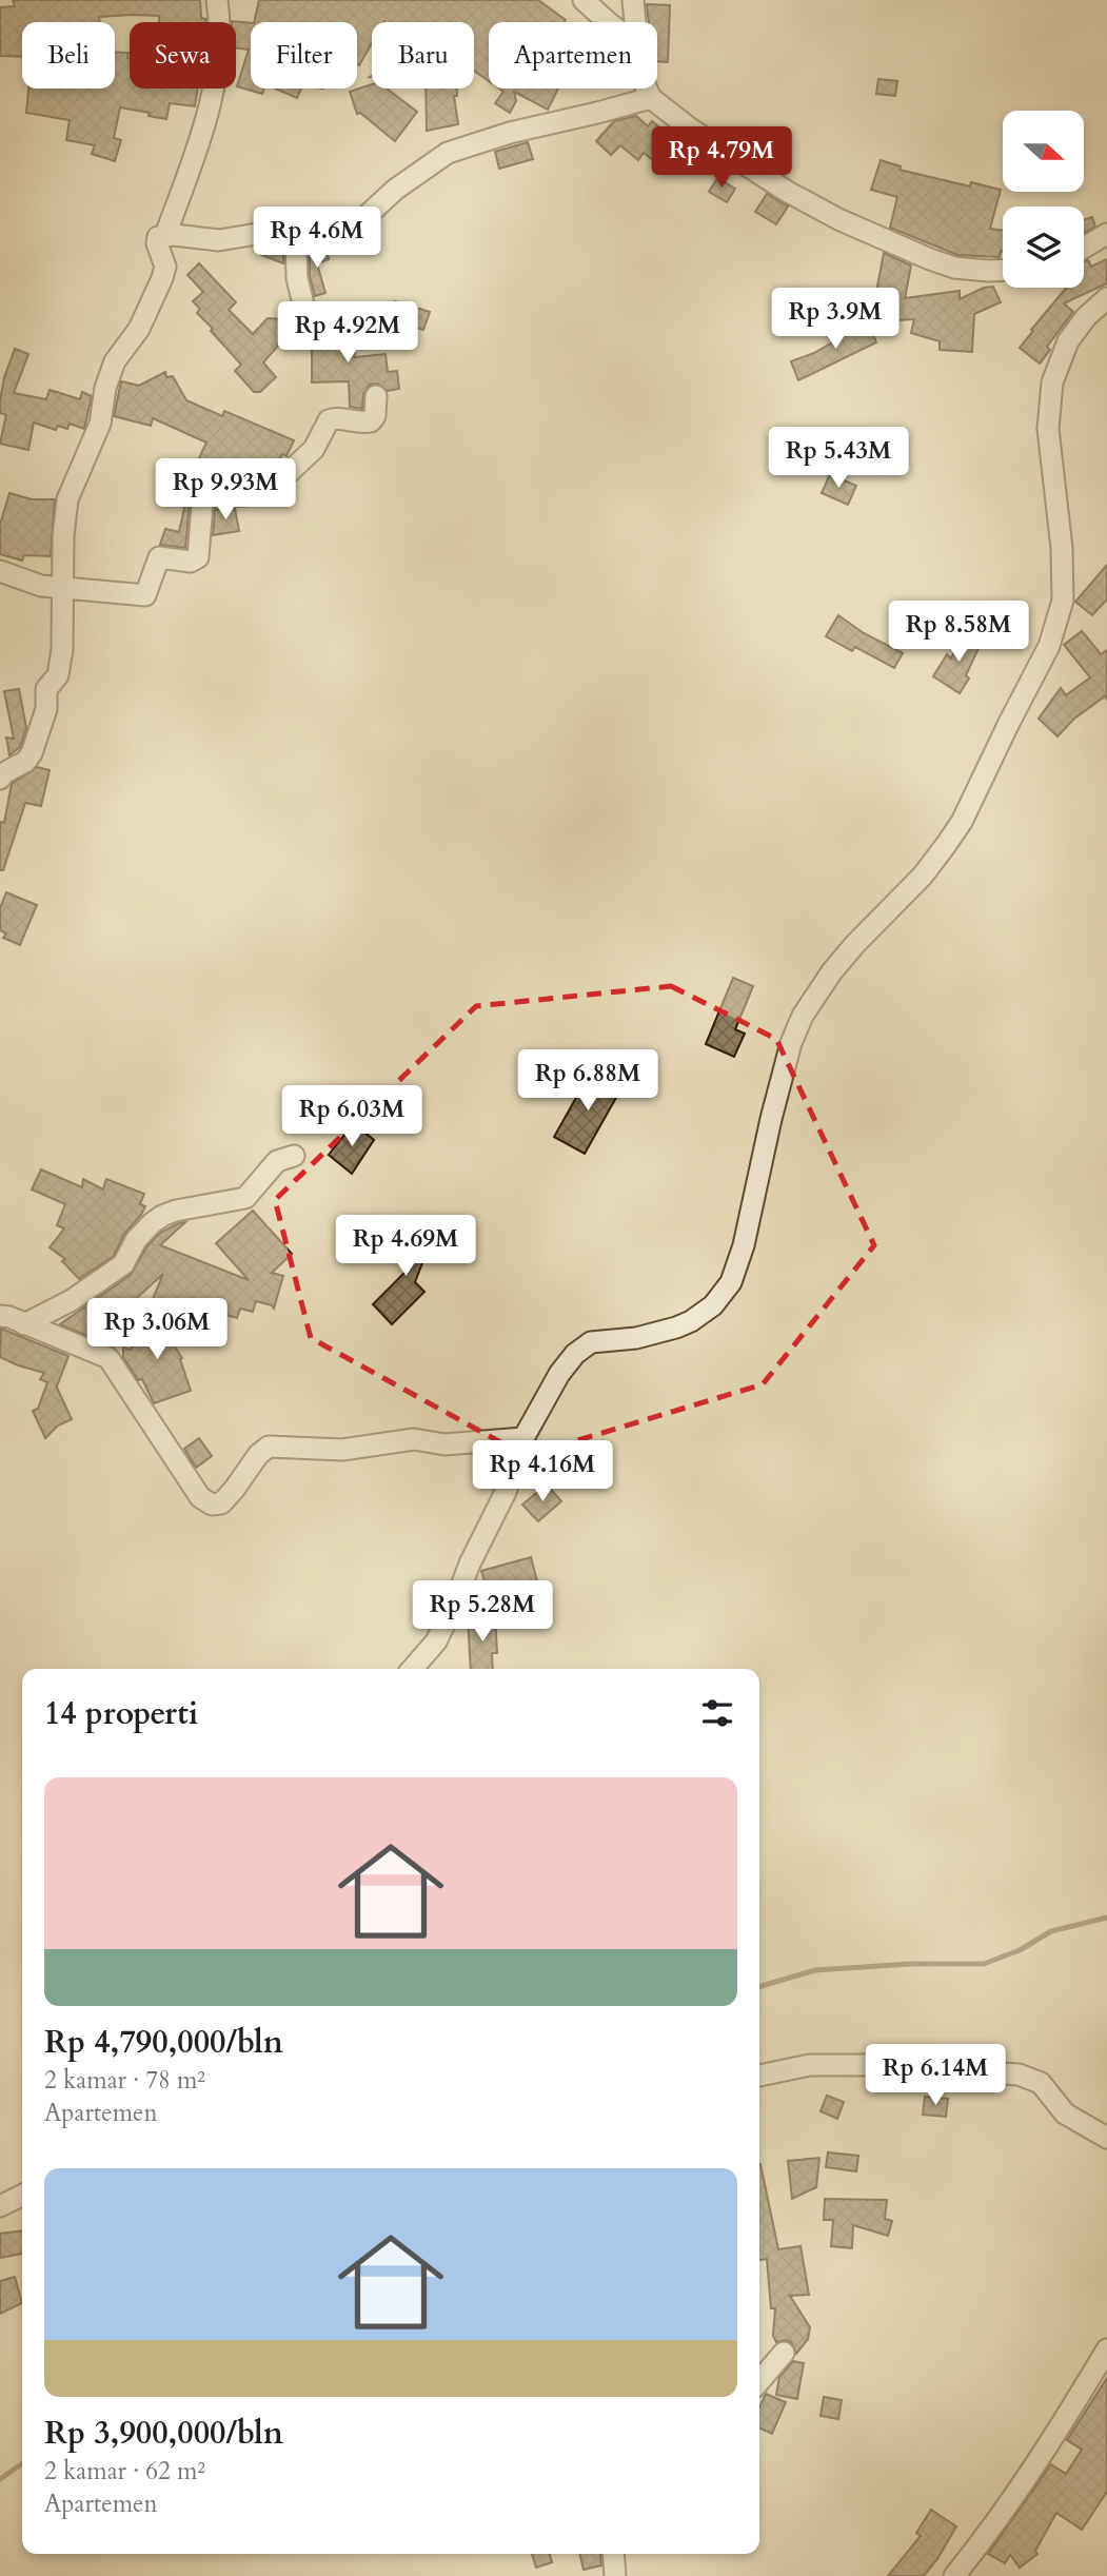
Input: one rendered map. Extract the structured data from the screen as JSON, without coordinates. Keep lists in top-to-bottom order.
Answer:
{
  "north": "right",
  "page": {
    "chip": [
      "Beli",
      "Sewa",
      "Filter",
      "Baru",
      "Apartemen"
    ],
    "price": [
      "Rp 4.79M",
      "Rp 4.6M",
      "Rp 3.9M",
      "Rp 4.92M",
      "Rp 5.43M",
      "Rp 9.93M",
      "Rp 8.58M",
      "Rp 6.88M",
      "Rp 6.03M",
      "Rp 4.69M",
      "Rp 3.06M",
      "Rp 4.16M",
      "Rp 5.28M",
      "Rp 6.14M"
    ],
    "heading": "14 properti",
    "list": [
      {
        "name": "Rp 4,790,000/bln",
        "note": "2 kamar · 78 m² · Apartemen"
      },
      {
        "name": "Rp 3,900,000/bln",
        "note": "2 kamar · 62 m² · Apartemen"
      }
    ]
  }
}
